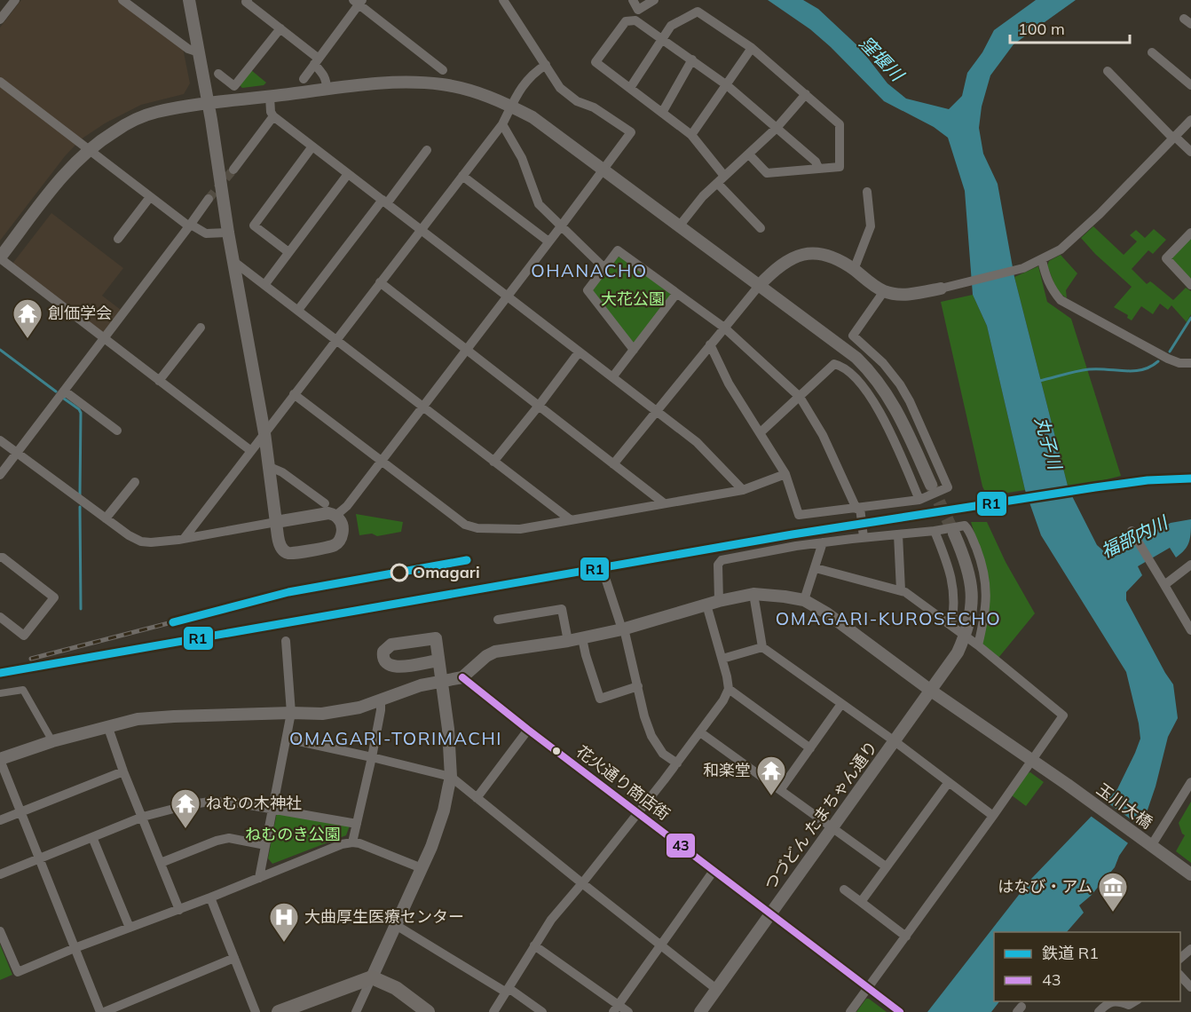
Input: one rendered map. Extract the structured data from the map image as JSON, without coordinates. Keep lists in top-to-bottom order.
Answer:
{
  "streets": {
    "street": ["花火通り商店街", "玉川大橋", "つづどん たまちゃん通り"]
  },
  "crossings": [
    ["花火通り商店街", "玉川大橋"],
    ["花火通り商店街", "つづどん たまちゃん通り"],
    ["玉川大橋", "つづどん たまちゃん通り"]
  ],
  "districts": ["OHANACHO", "OMAGARI-KUROSECHO", "OMAGARI-TORIMACHI"],
  "water": ["窪堰川", "丸子川", "福部内川"],
  "parks": ["大花公園", "ねむのき公園"],
  "places": {
    "temple": ["創価学会", "和楽堂", "ねむの木神社"],
    "other": ["Omagari"],
    "museum": ["はなび・アム"],
    "hospital": ["大曲厚生医療センター"]
  },
  "lines": ["rail line R1", "transit line 43"],
  "legend": ["鉄道 R1", "43"],
  "scale_bar": "100 m"
}
